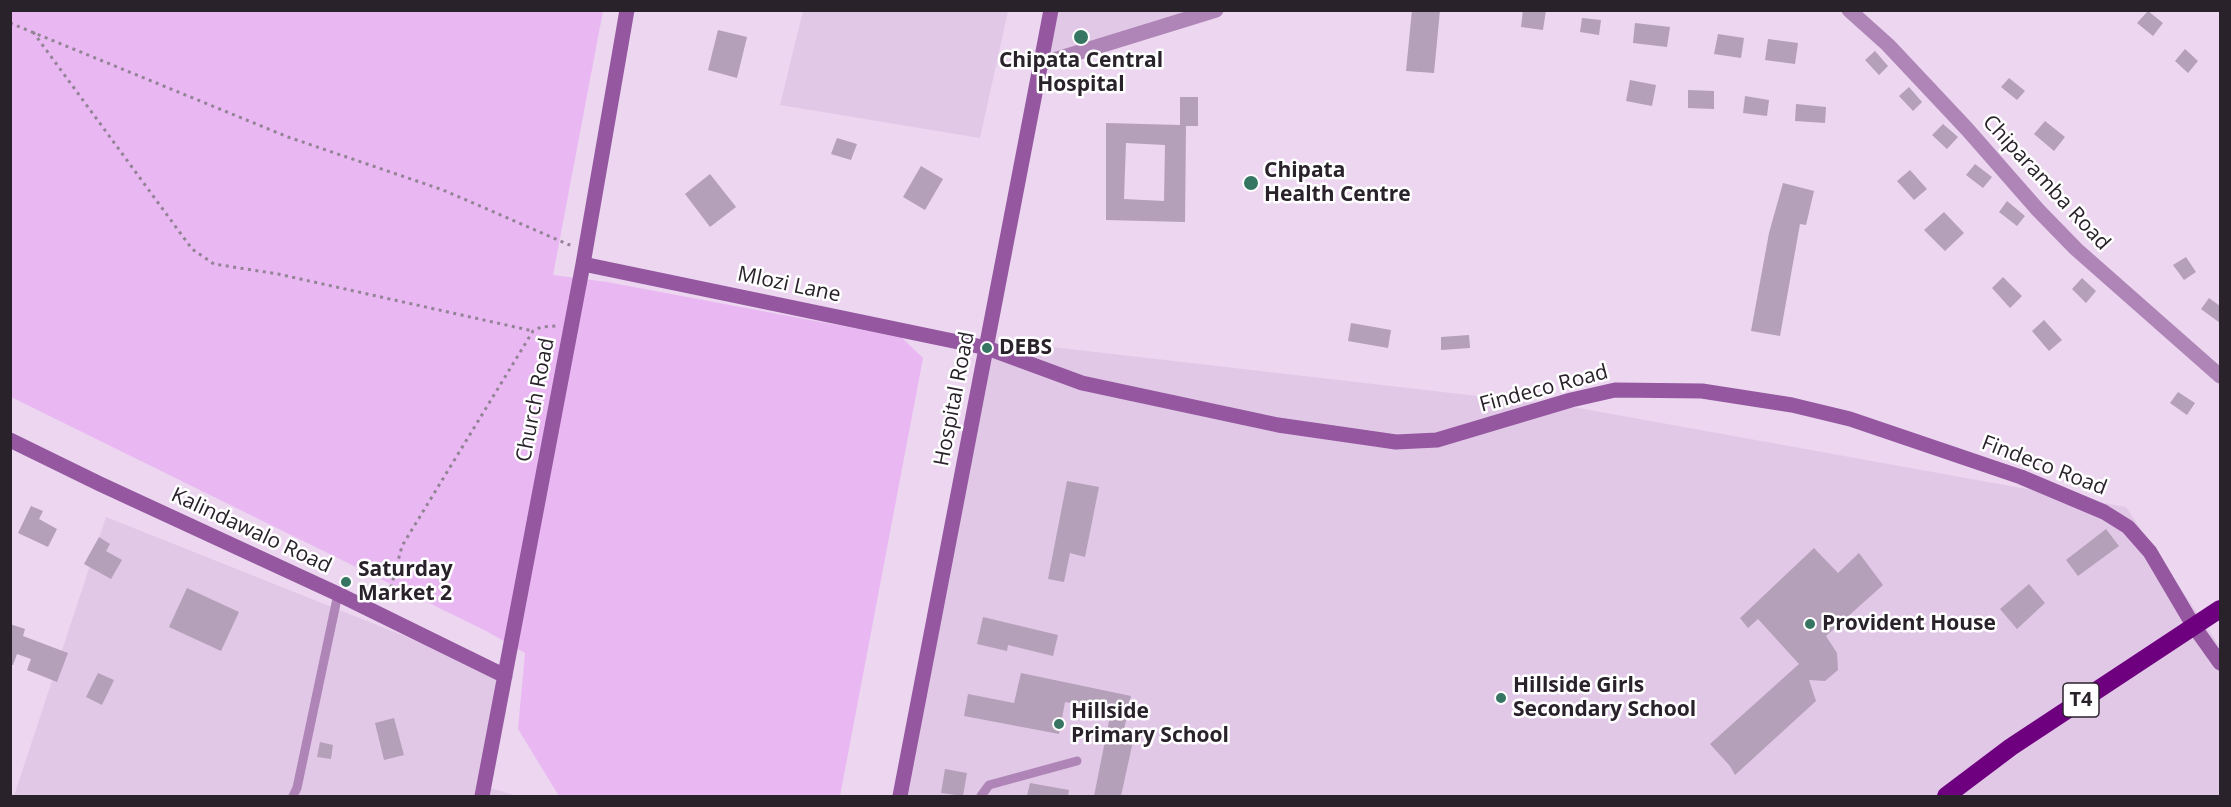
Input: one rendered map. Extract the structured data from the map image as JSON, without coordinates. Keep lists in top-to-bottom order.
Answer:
{
  "streets": {
    "highway": ["T4"],
    "street": [
      "Chiparamba Road",
      "Mlozi Lane",
      "Findeco Road",
      "Hospital Road",
      "Church Road",
      "Kalindawalo Road"
    ]
  },
  "crossings": [
    ["Mlozi Lane", "Findeco Road"],
    ["Mlozi Lane", "Hospital Road"],
    ["Mlozi Lane", "Church Road"],
    ["Findeco Road", "Hospital Road"],
    ["Findeco Road", "T4"],
    ["Church Road", "Kalindawalo Road"]
  ],
  "places": [
    "Chipata Central Hospital",
    "Chipata Health Centre",
    "DEBS",
    "Saturday Market 2",
    "Provident House",
    "Hillside Girls Secondary School",
    "Hillside Primary School"
  ]
}
